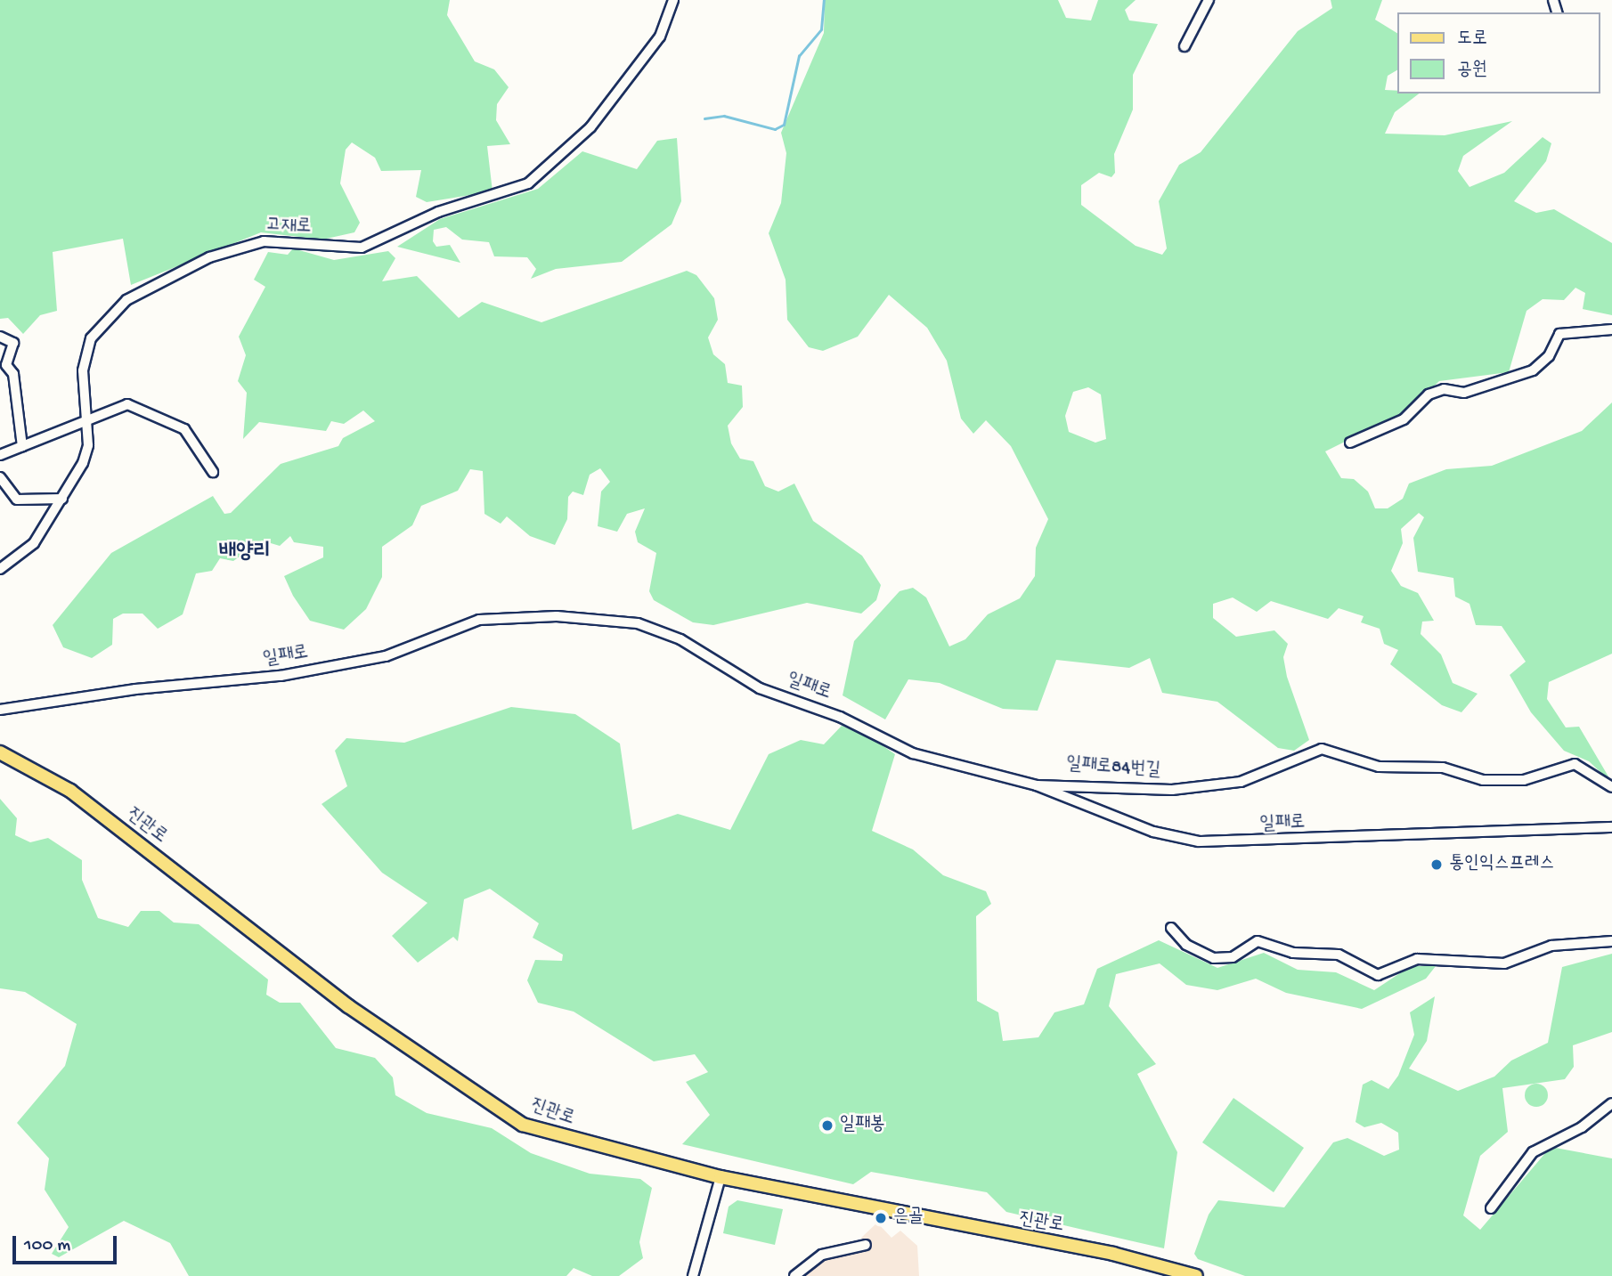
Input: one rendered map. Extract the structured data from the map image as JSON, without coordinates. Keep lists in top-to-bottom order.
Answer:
{
  "streets": {
    "main road": ["진관로"],
    "street": ["고재로", "일패로", "일패로84번길"]
  },
  "crossings": [
    ["일패로", "일패로84번길"]
  ],
  "districts": ["배양리"],
  "places": ["통인익스프레스", "일패봉", "은골"],
  "legend": ["도로", "공원"],
  "scale_bar": "100 m"
}
